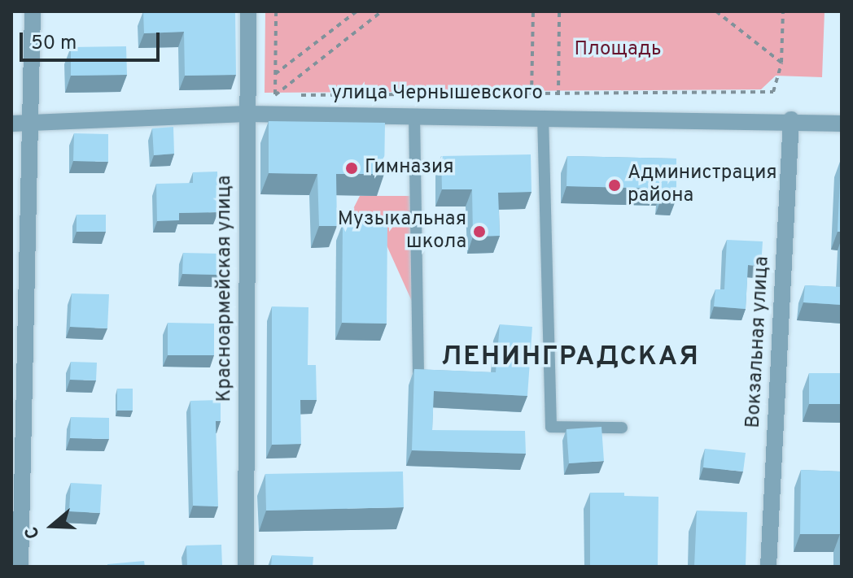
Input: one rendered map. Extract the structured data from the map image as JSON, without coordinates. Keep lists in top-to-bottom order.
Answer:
{
  "streets": {
    "street": ["улица Чернышевского", "Красноармейская улица", "Вокзальная улица"]
  },
  "crossings": [
    ["улица Чернышевского", "Красноармейская улица"],
    ["улица Чернышевского", "Вокзальная улица"]
  ],
  "districts": ["ЛЕНИНГРАДСКАЯ"],
  "parks": ["Площадь"],
  "places": ["Гимназия", "Администрация района", "Музыкальная школа"],
  "scale_bar": "50 m",
  "north": "left"
}
